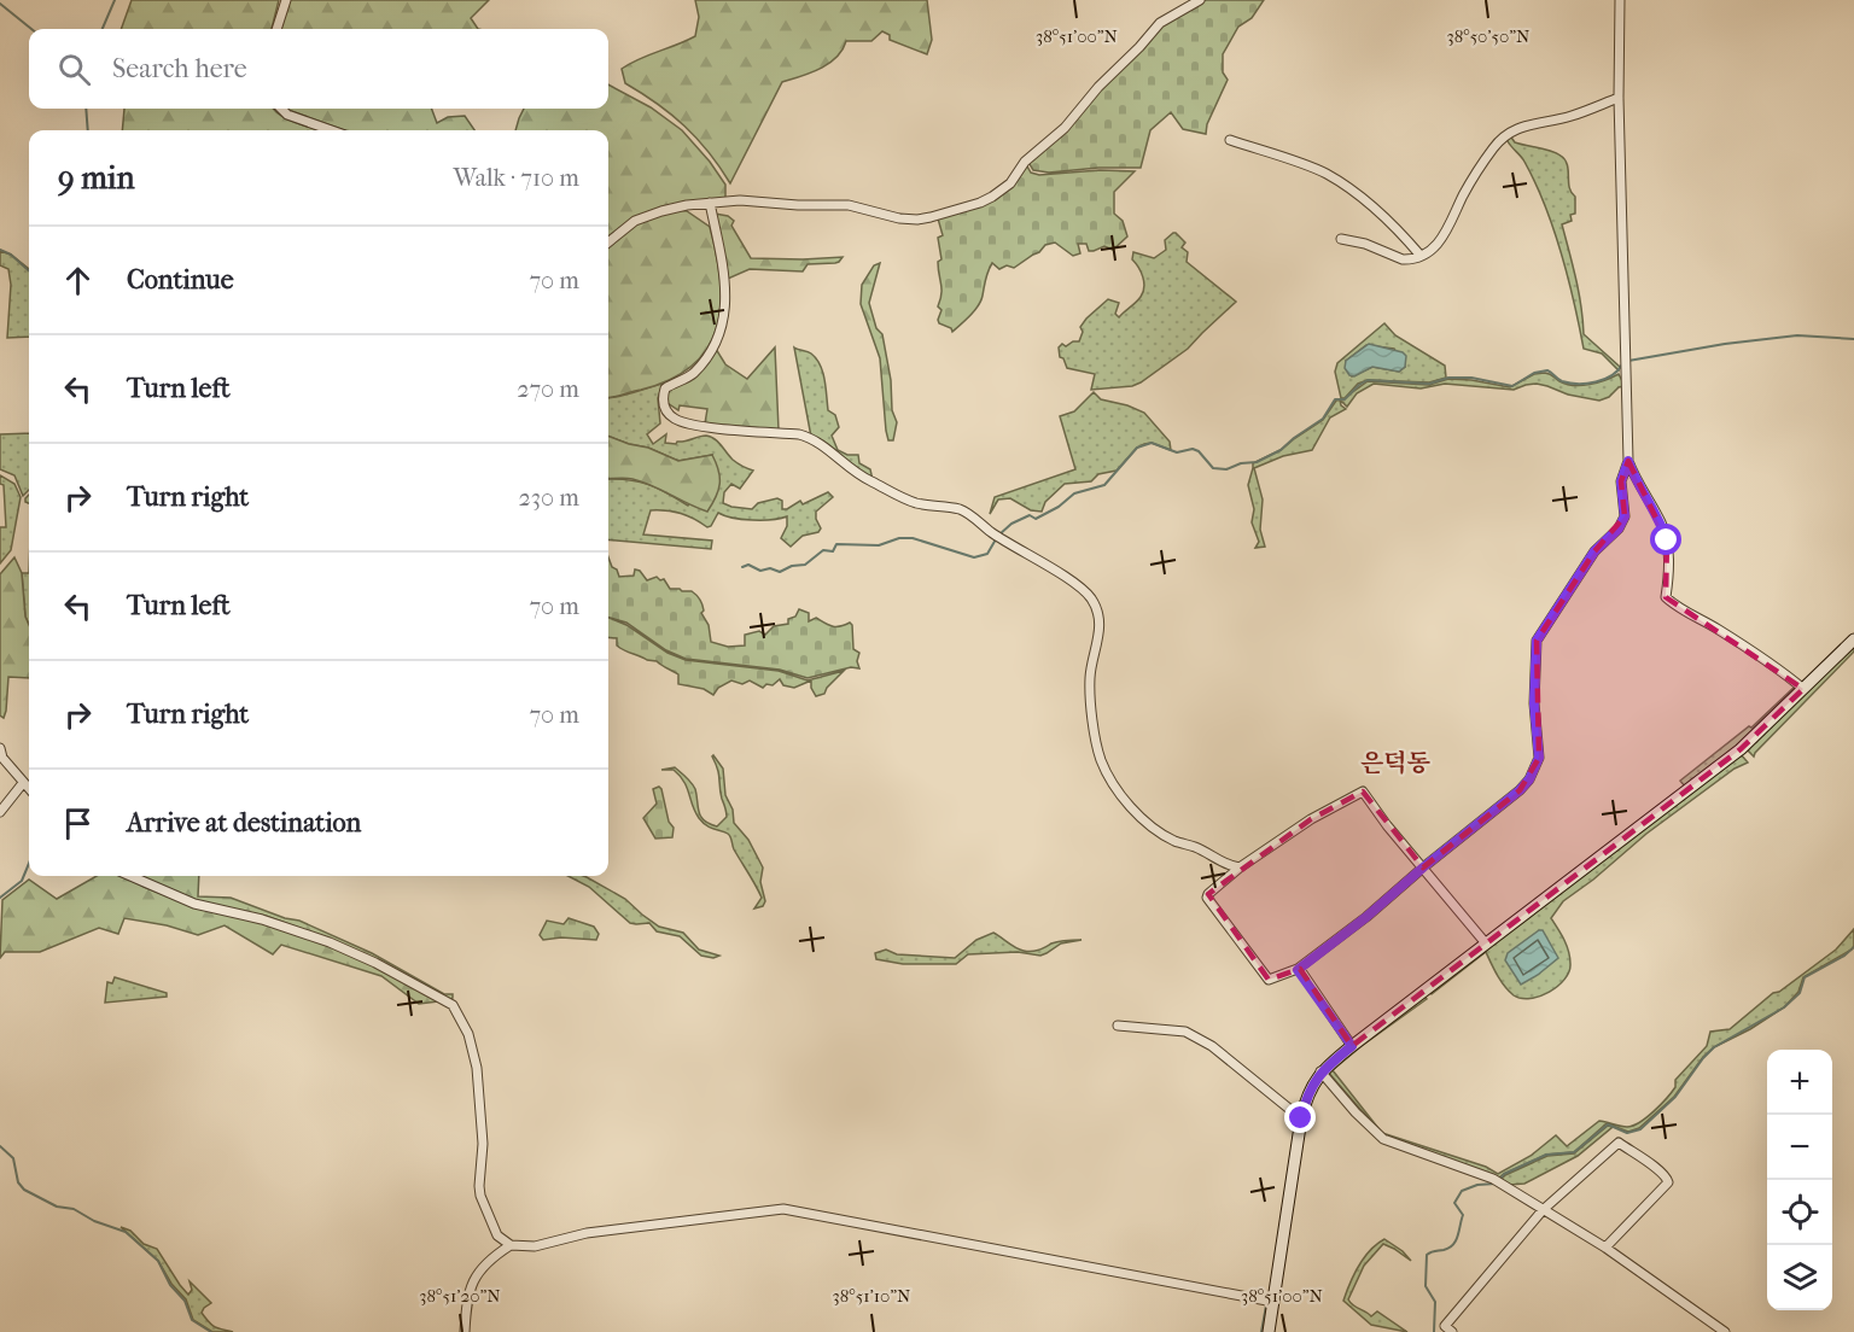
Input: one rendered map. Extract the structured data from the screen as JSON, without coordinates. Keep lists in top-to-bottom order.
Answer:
{
  "districts": ["은덕동"],
  "page": {
    "search": "Search here",
    "heading": ["9 min", "Walk · 710 m"],
    "list": [
      ["Continue", "70 m"],
      ["Turn left", "270 m"],
      ["Turn right", "230 m"],
      ["Turn left", "70 m"],
      ["Turn right", "70 m"],
      "Arrive at destination"
    ],
    "map_buttons": ["+", "−"]
  },
  "coordinates": [
    "38°51'00\"N",
    "38°50'50\"N",
    "38°51'20\"N",
    "38°51'10\"N"
  ]
}
